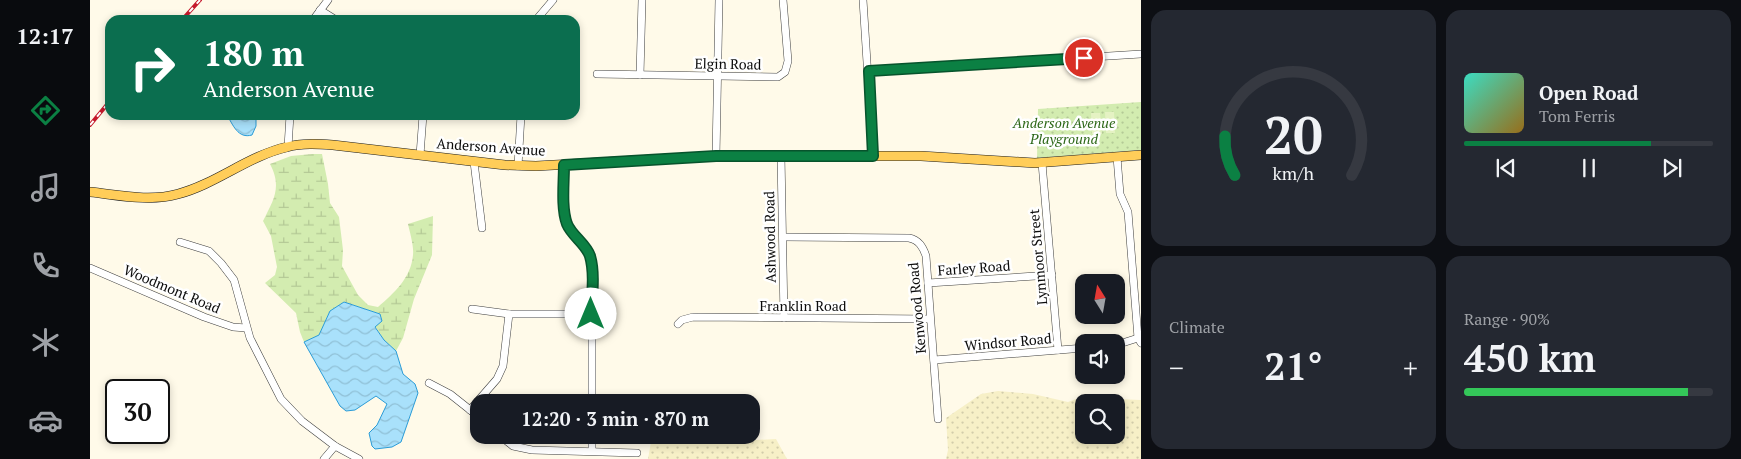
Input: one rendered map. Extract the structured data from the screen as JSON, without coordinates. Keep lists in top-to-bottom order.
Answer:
{
  "streets": {
    "main road": ["Anderson Avenue"],
    "street": [
      "Elgin Road",
      "Ashwood Road",
      "Lynmoor Street",
      "Farley Road",
      "Woodmont Road",
      "Franklin Road",
      "Kenwood Road",
      "Windsor Road"
    ]
  },
  "crossings": [
    ["Anderson Avenue", "Ashwood Road"],
    ["Anderson Avenue", "Lynmoor Street"],
    ["Ashwood Road", "Franklin Road"],
    ["Ashwood Road", "Kenwood Road"],
    ["Lynmoor Street", "Farley Road"],
    ["Lynmoor Street", "Windsor Road"],
    ["Farley Road", "Kenwood Road"],
    ["Franklin Road", "Kenwood Road"],
    ["Kenwood Road", "Windsor Road"]
  ],
  "parks": ["Anderson Avenue Playground"],
  "north": "top",
  "page": {
    "tabs": "12:17",
    "turn": ["180 m", "Anderson Avenue"],
    "song": ["Open Road", "Tom Ferris"],
    "tile": [
      "Climate",
      ["Range · 90%", "450 km"]
    ],
    "heat": ["−", "21°", "+"],
    "limit": "30",
    "trip": "12:20 · 3 min · 870 m",
    "gauge": ["20", "km/h"]
  }
}
